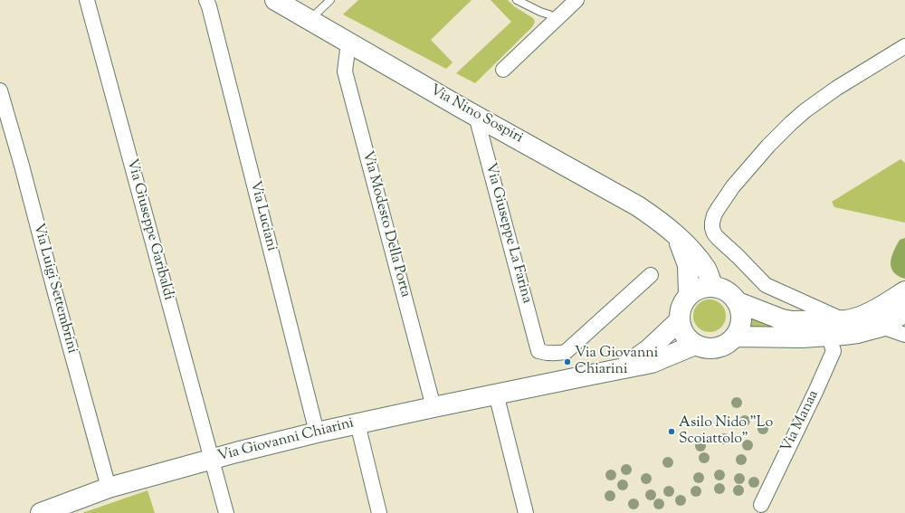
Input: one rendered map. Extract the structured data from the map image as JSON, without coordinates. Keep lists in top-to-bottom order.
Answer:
{
  "streets": {
    "main road": ["Via Nino Sospiri", "Via Giovanni Chiarini"],
    "street": [
      "Via Luciani",
      "Via Modesto Della Porta",
      "Via Giuseppe Garibaldi",
      "Via Giuseppe La Farina",
      "Via Luigi Settembrini",
      "Via Manaa"
    ]
  },
  "crossings": [
    ["Via Nino Sospiri", "Via Modesto Della Porta"],
    ["Via Nino Sospiri", "Via Giuseppe La Farina"],
    ["Via Nino Sospiri", "Via Giovanni Chiarini"],
    ["Via Luciani", "Via Giovanni Chiarini"],
    ["Via Modesto Della Porta", "Via Giovanni Chiarini"],
    ["Via Giuseppe Garibaldi", "Via Giovanni Chiarini"],
    ["Via Luigi Settembrini", "Via Giovanni Chiarini"]
  ],
  "places": ["Via Giovanni Chiarini", "Asilo Nido \"Lo Scoiattolo\""]
}
